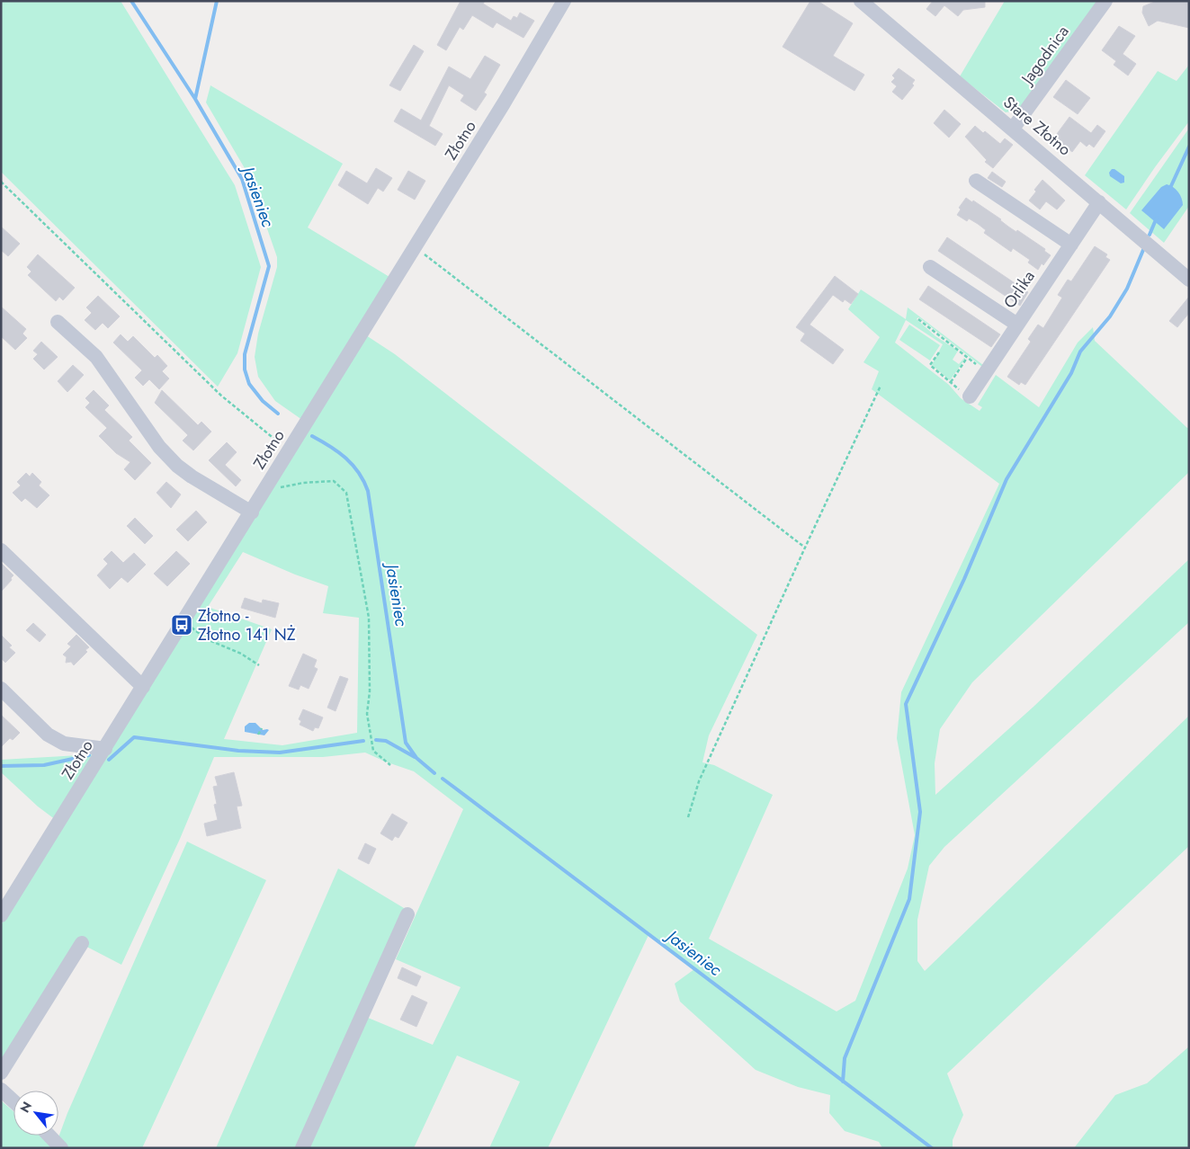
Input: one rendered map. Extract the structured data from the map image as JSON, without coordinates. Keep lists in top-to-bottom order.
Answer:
{
  "streets": {
    "street": [
      "Jagodnica",
      "Stare Złotno",
      "Złotno",
      "Orlika"
    ]
  },
  "crossings": [
    ["Jagodnica", "Stare Złotno"],
    ["Stare Złotno", "Orlika"]
  ],
  "water": ["Jasieniec"],
  "places": {
    "bus stop": ["Złotno - Złotno 141 NŻ"]
  },
  "north": "top left"
}
